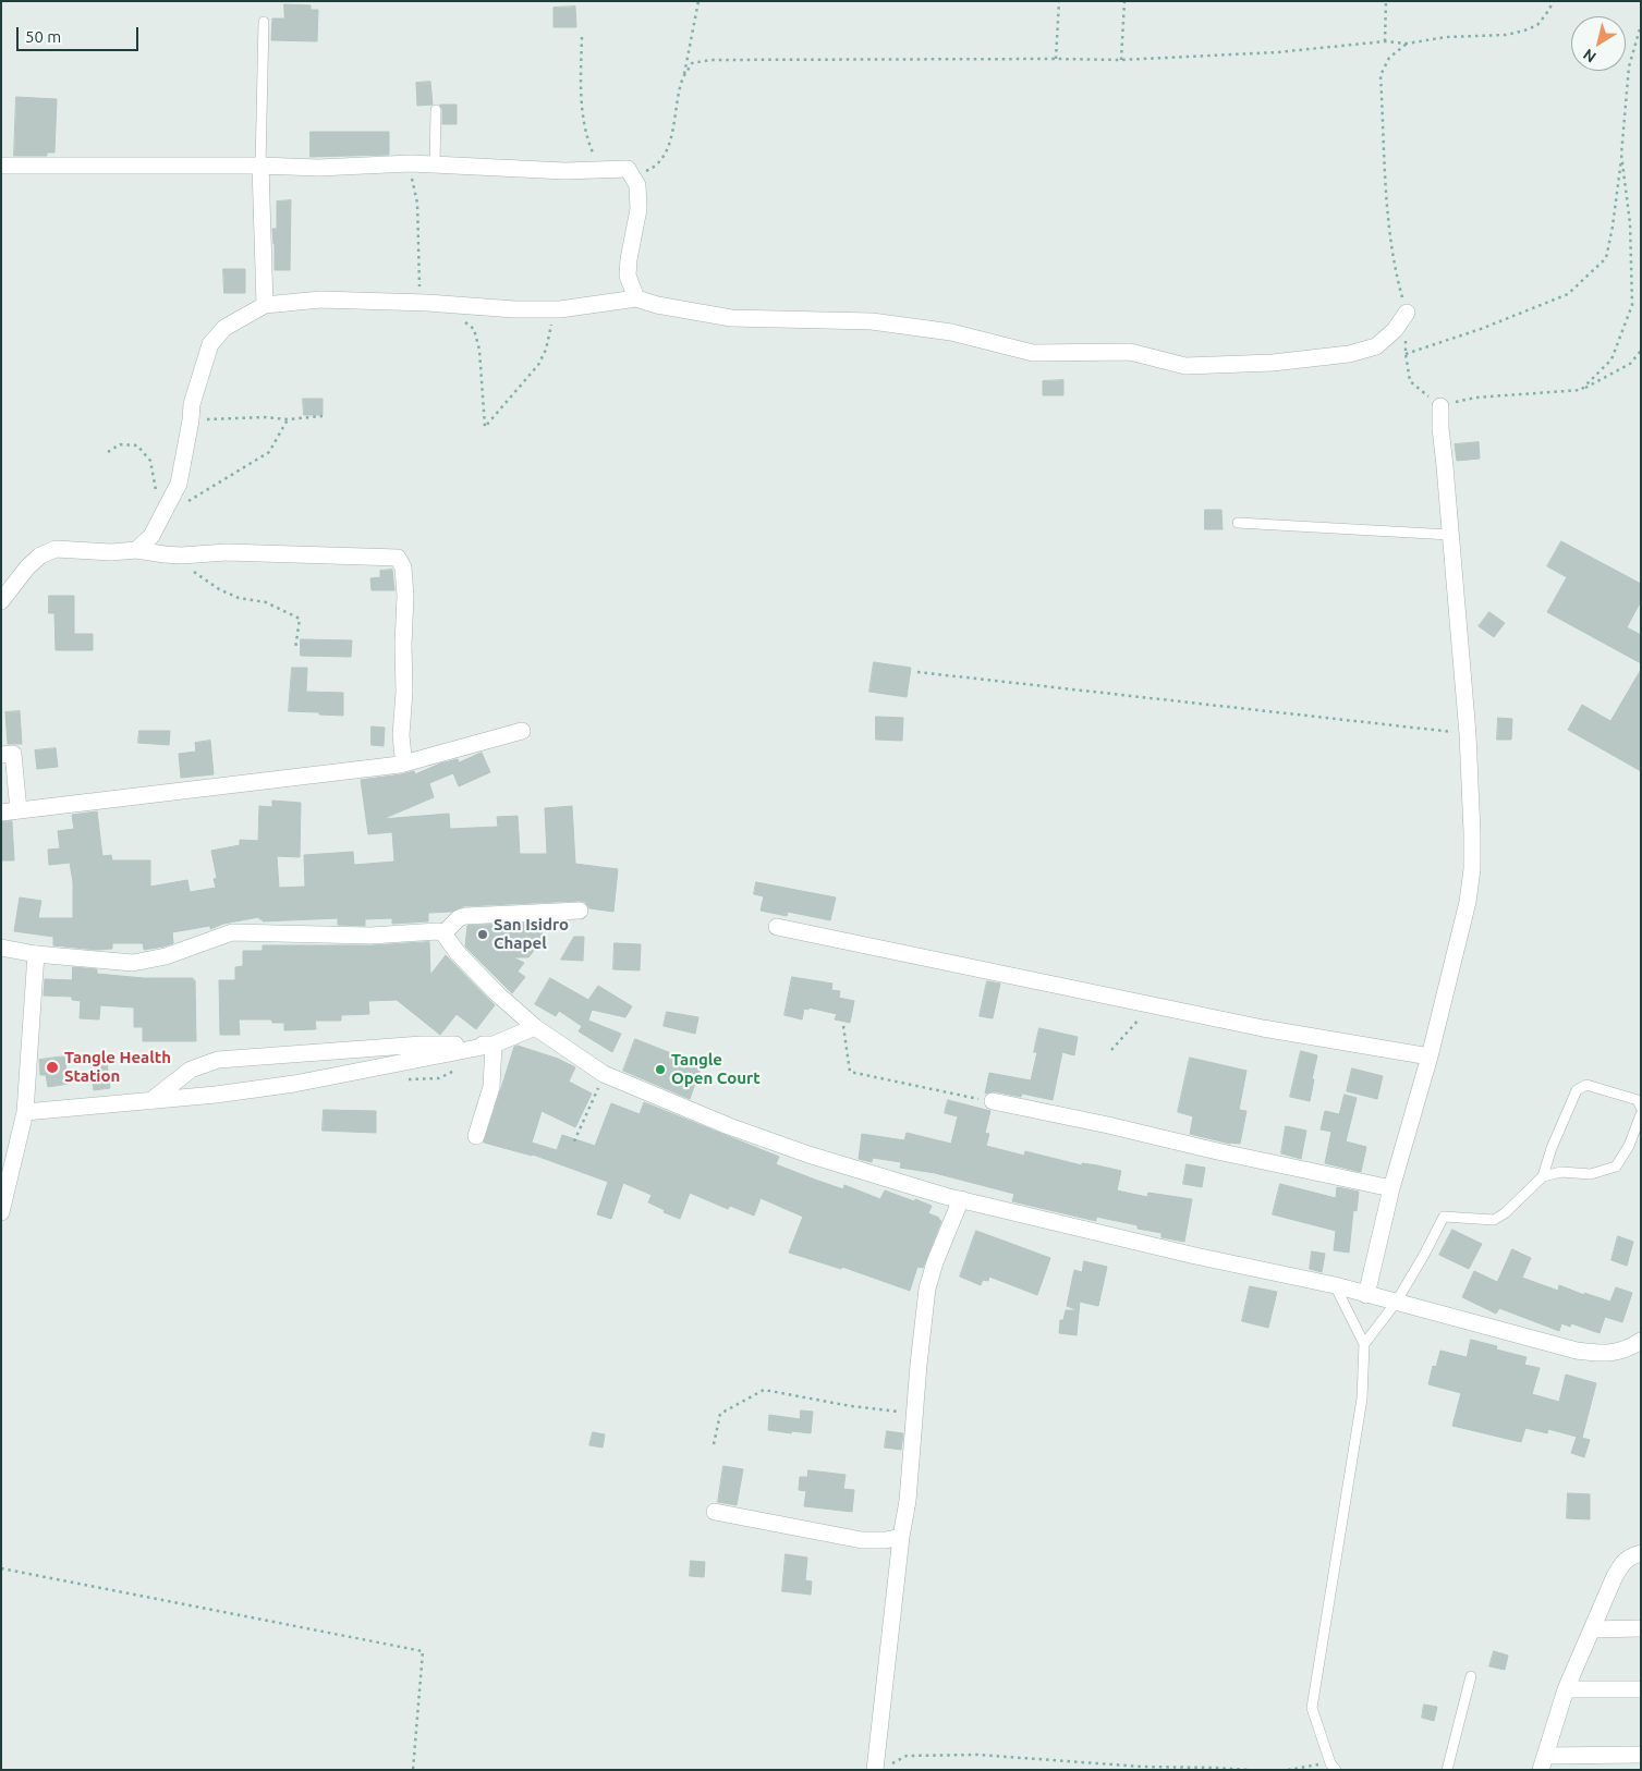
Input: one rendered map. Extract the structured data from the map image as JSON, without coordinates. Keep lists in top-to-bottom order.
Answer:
{
  "places": ["San Isidro Chapel", "Tangle Health Station", "Tangle Open Court"],
  "scale_bar": "50 m",
  "north": "bottom left"
}
